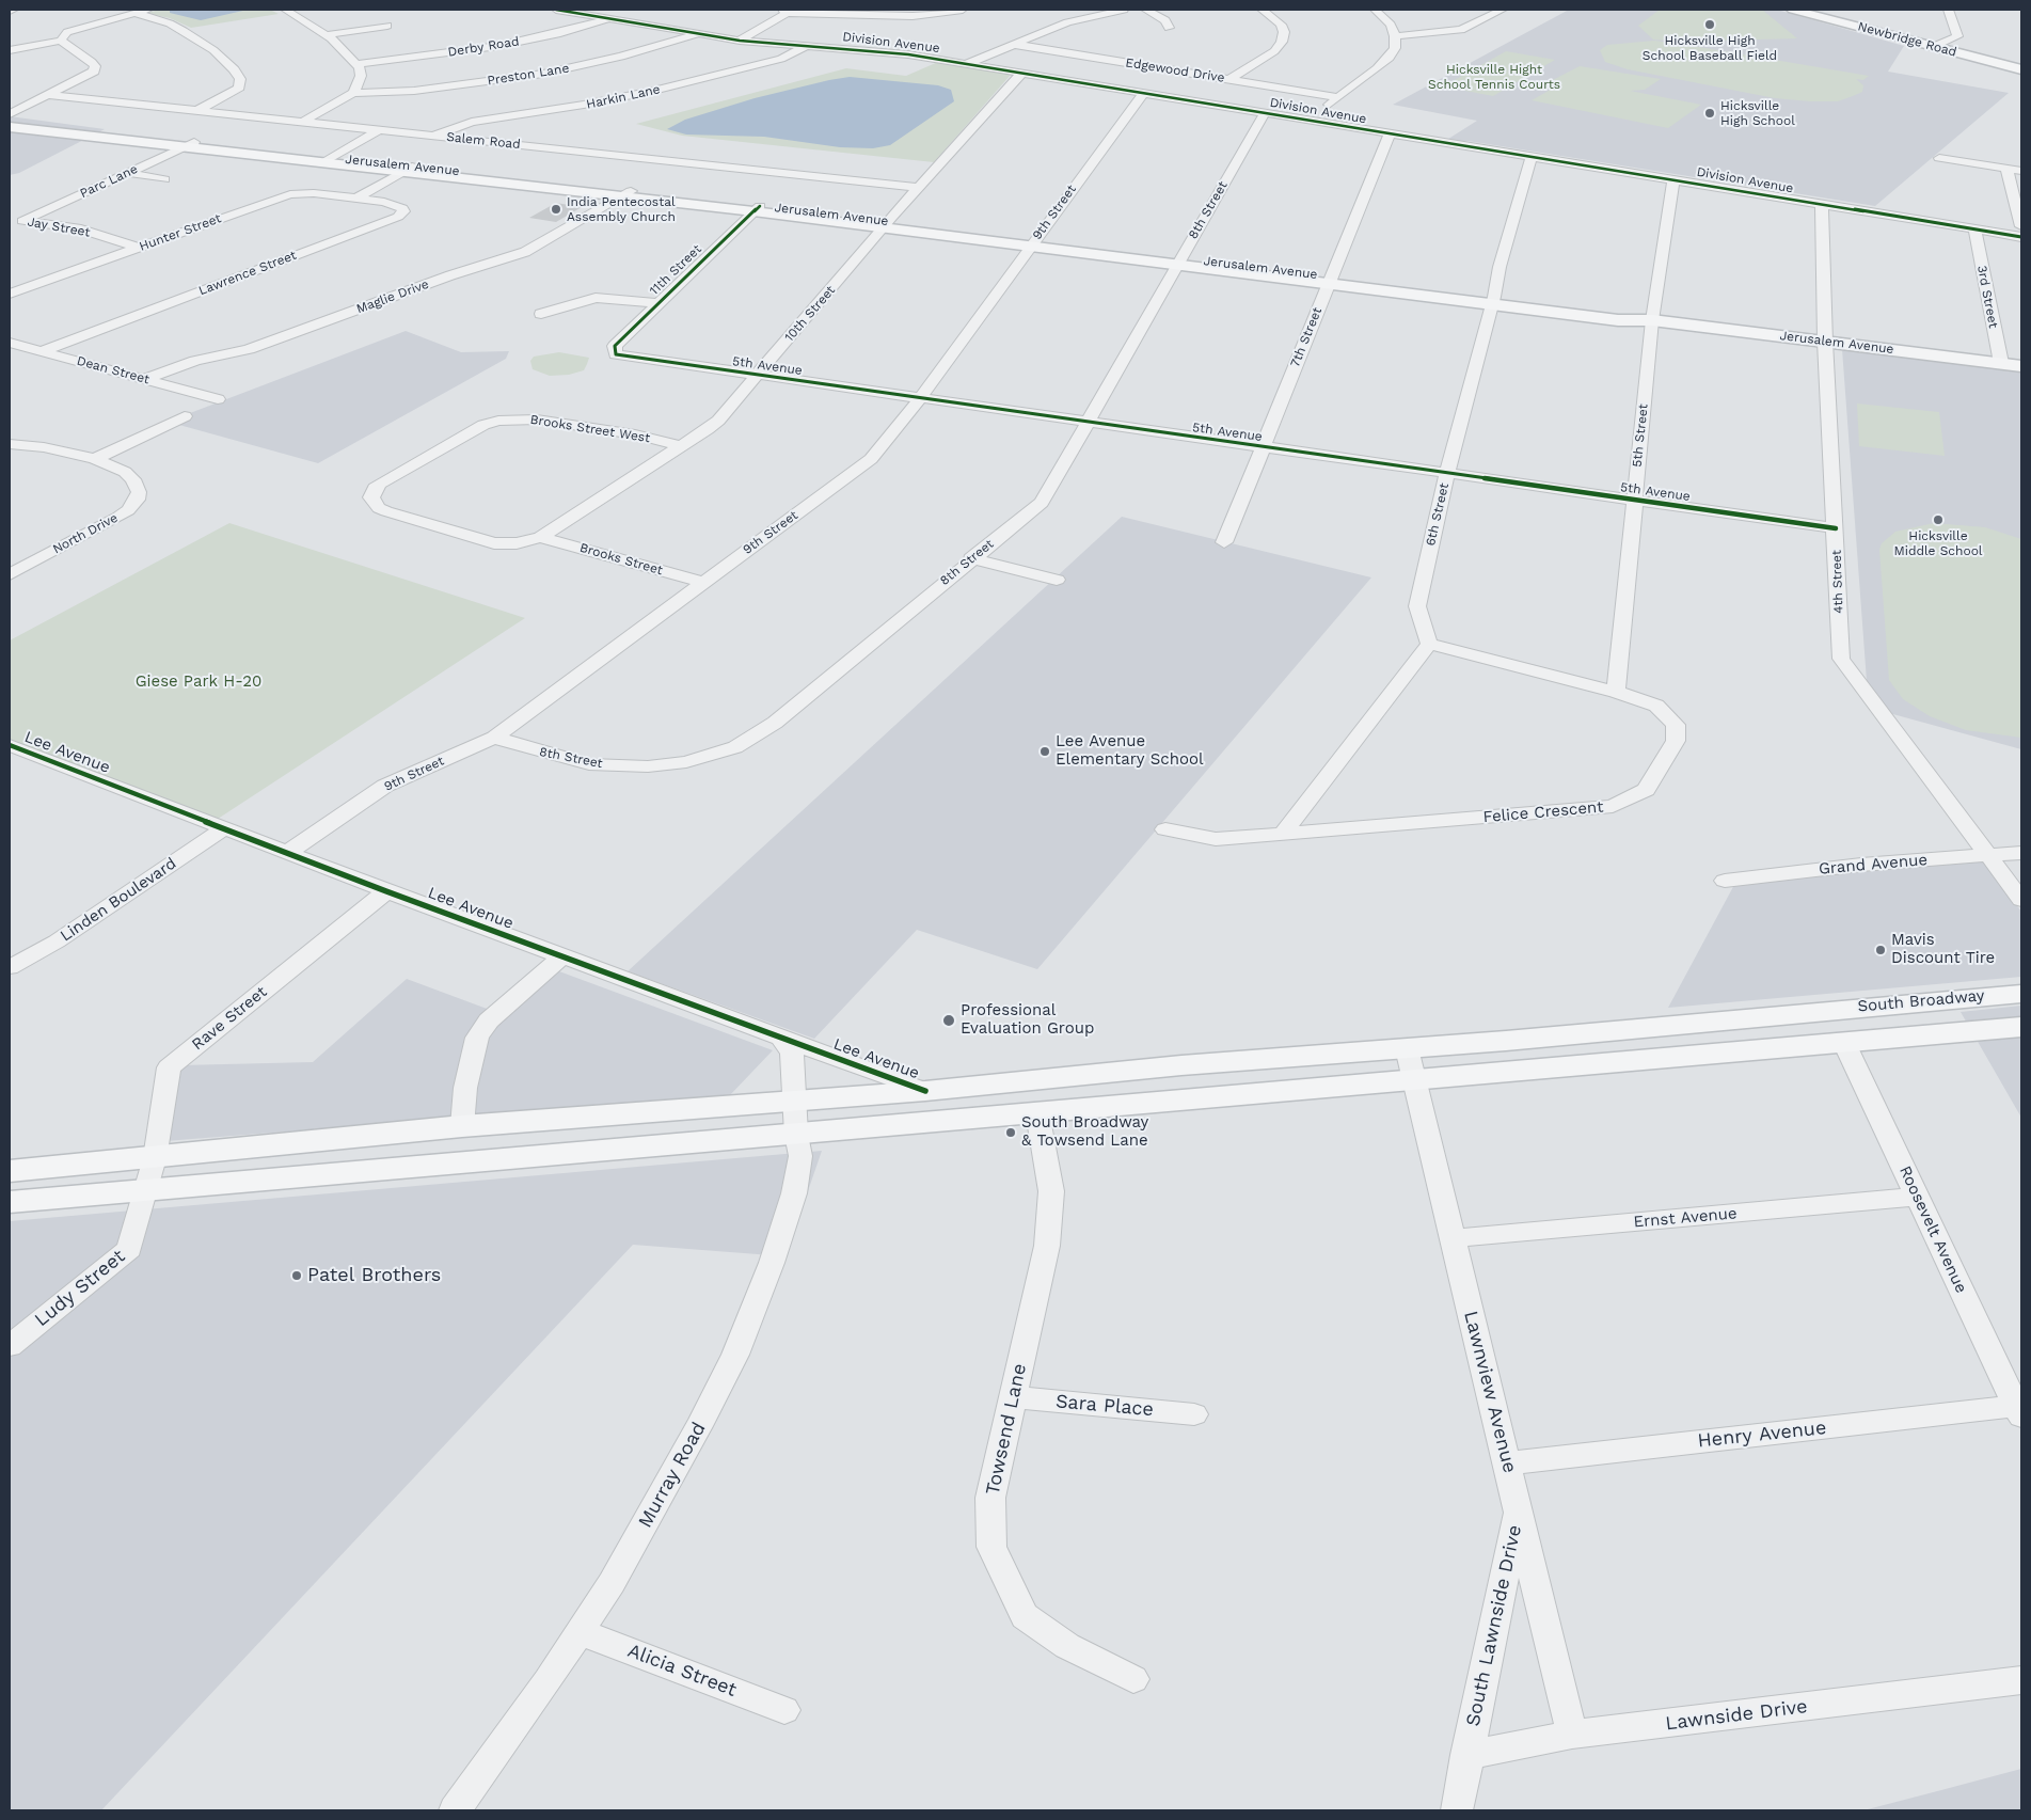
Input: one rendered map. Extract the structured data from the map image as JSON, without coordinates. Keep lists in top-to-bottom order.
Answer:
{
  "streets": {
    "main road": ["Newbridge Road", "Jerusalem Avenue", "South Broadway"],
    "street": [
      "Division Avenue",
      "Derby Road",
      "Edgewood Drive",
      "Preston Lane",
      "Harkin Lane",
      "Salem Road",
      "Parc Lane",
      "8th Street",
      "9th Street",
      "Jay Street",
      "Hunter Street",
      "11th Street",
      "Lawrence Street",
      "Maglie Drive",
      "3rd Street",
      "10th Street",
      "7th Street",
      "5th Avenue",
      "Dean Street",
      "Brooks Street West",
      "5th Street",
      "6th Street",
      "North Drive",
      "Brooks Street",
      "4th Street",
      "Lee Avenue",
      "Felice Crescent",
      "Grand Avenue",
      "Linden Boulevard",
      "Rave Street",
      "Ernst Avenue",
      "Roosevelt Avenue",
      "Ludy Street",
      "Lawnview Avenue",
      "Sara Place",
      "Towsend Lane",
      "Henry Avenue",
      "Murray Road",
      "South Lawnside Drive",
      "Alicia Street",
      "Lawnside Drive"
    ]
  },
  "crossings": [
    ["Division Avenue", "Derby Road"],
    ["Division Avenue", "Preston Lane"],
    ["Division Avenue", "Harkin Lane"],
    ["Division Avenue", "8th Street"],
    ["Division Avenue", "9th Street"],
    ["Division Avenue", "3rd Street"],
    ["Division Avenue", "10th Street"],
    ["Division Avenue", "7th Street"],
    ["Division Avenue", "5th Street"],
    ["Division Avenue", "6th Street"],
    ["Division Avenue", "4th Street"],
    ["Harkin Lane", "Salem Road"],
    ["Salem Road", "10th Street"],
    ["Jerusalem Avenue", "Parc Lane"],
    ["Jerusalem Avenue", "8th Street"],
    ["Jerusalem Avenue", "9th Street"],
    ["Jerusalem Avenue", "11th Street"],
    ["Jerusalem Avenue", "Maglie Drive"],
    ["Jerusalem Avenue", "3rd Street"],
    ["Jerusalem Avenue", "10th Street"],
    ["Jerusalem Avenue", "7th Street"],
    ["Jerusalem Avenue", "5th Street"],
    ["Jerusalem Avenue", "6th Street"],
    ["Jerusalem Avenue", "4th Street"],
    ["Parc Lane", "Jay Street"],
    ["8th Street", "9th Street"],
    ["8th Street", "5th Avenue"],
    ["9th Street", "5th Avenue"],
    ["9th Street", "Brooks Street"],
    ["9th Street", "Lee Avenue"],
    ["Jay Street", "Hunter Street"],
    ["Hunter Street", "Lawrence Street"],
    ["11th Street", "5th Avenue"],
    ["Lawrence Street", "Dean Street"],
    ["Maglie Drive", "Dean Street"],
    ["10th Street", "5th Avenue"],
    ["10th Street", "Brooks Street West"],
    ["10th Street", "Brooks Street"],
    ["7th Street", "5th Avenue"],
    ["5th Avenue", "5th Street"],
    ["5th Avenue", "6th Street"],
    ["5th Avenue", "4th Street"],
    ["Brooks Street West", "Brooks Street"],
    ["5th Street", "Felice Crescent"],
    ["6th Street", "Felice Crescent"],
    ["4th Street", "Grand Avenue"],
    ["Lee Avenue", "Linden Boulevard"],
    ["Lee Avenue", "South Broadway"],
    ["Lee Avenue", "Rave Street"],
    ["South Broadway", "Rave Street"],
    ["South Broadway", "Lawnview Avenue"],
    ["South Broadway", "Murray Road"],
    ["Rave Street", "Ludy Street"],
    ["Ernst Avenue", "Roosevelt Avenue"],
    ["Ernst Avenue", "Lawnview Avenue"],
    ["Roosevelt Avenue", "Henry Avenue"],
    ["Lawnview Avenue", "Henry Avenue"],
    ["Lawnview Avenue", "South Lawnside Drive"],
    ["Lawnview Avenue", "Lawnside Drive"],
    ["Sara Place", "Towsend Lane"],
    ["Murray Road", "Alicia Street"],
    ["South Lawnside Drive", "Lawnside Drive"]
  ],
  "parks": ["Hicksville Hight School Tennis Courts", "Giese Park H-20"],
  "places": [
    "Hicksville High School Baseball Field",
    "Hicksville High School",
    "India Pentecostal Assembly Church",
    "Hicksville Middle School",
    "Lee Avenue Elementary School",
    "Mavis Discount Tire",
    "Professional Evaluation Group",
    "South Broadway & Towsend Lane",
    "Patel Brothers"
  ]
}
